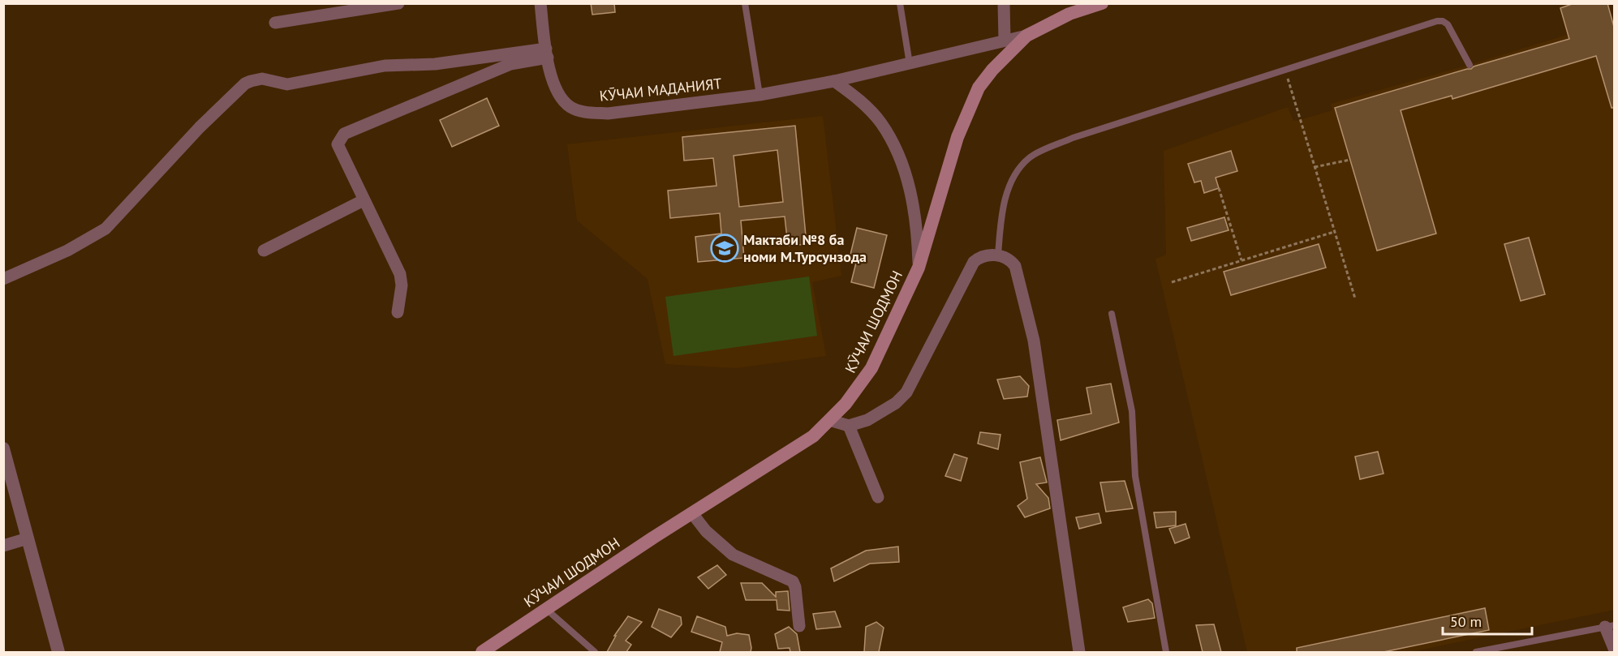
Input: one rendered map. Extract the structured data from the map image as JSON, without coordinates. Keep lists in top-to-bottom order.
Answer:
{
  "streets": {
    "main road": ["КӮЧАИ ШОДМОН"],
    "street": ["КӮЧАИ МАДАНИЯТ"]
  },
  "crossings": [
    ["КӮЧАИ МАДАНИЯТ", "КӮЧАИ ШОДМОН"]
  ],
  "places": {
    "school or university": ["Мактаби №8 ба номи М.Турсунзода"]
  },
  "scale_bar": "50 m"
}
